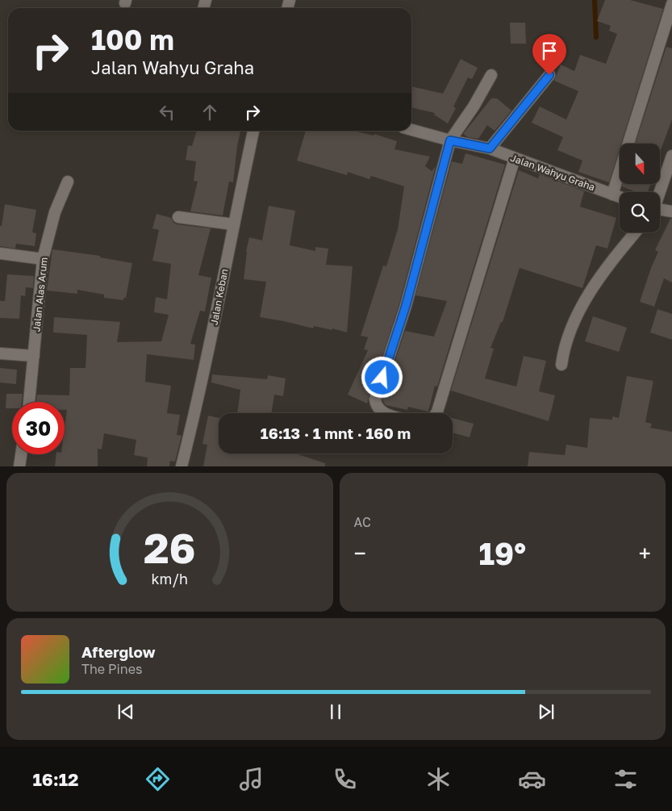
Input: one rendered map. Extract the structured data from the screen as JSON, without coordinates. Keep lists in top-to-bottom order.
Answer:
{
  "streets": {
    "street": ["Jalan Wahyu Graha", "Jalan Alas Arum", "Jalan Keban"]
  },
  "north": "bottom",
  "page": {
    "turn": ["100 m", "Jalan Wahyu Graha"],
    "limit": "30",
    "trip": "16:13 · 1 mnt · 160 m",
    "tile": "AC",
    "heat": ["−", "19°", "+"],
    "song": ["Afterglow", "The Pines"],
    "tabs": "16:12",
    "gauge": ["26", "km/h"]
  }
}
